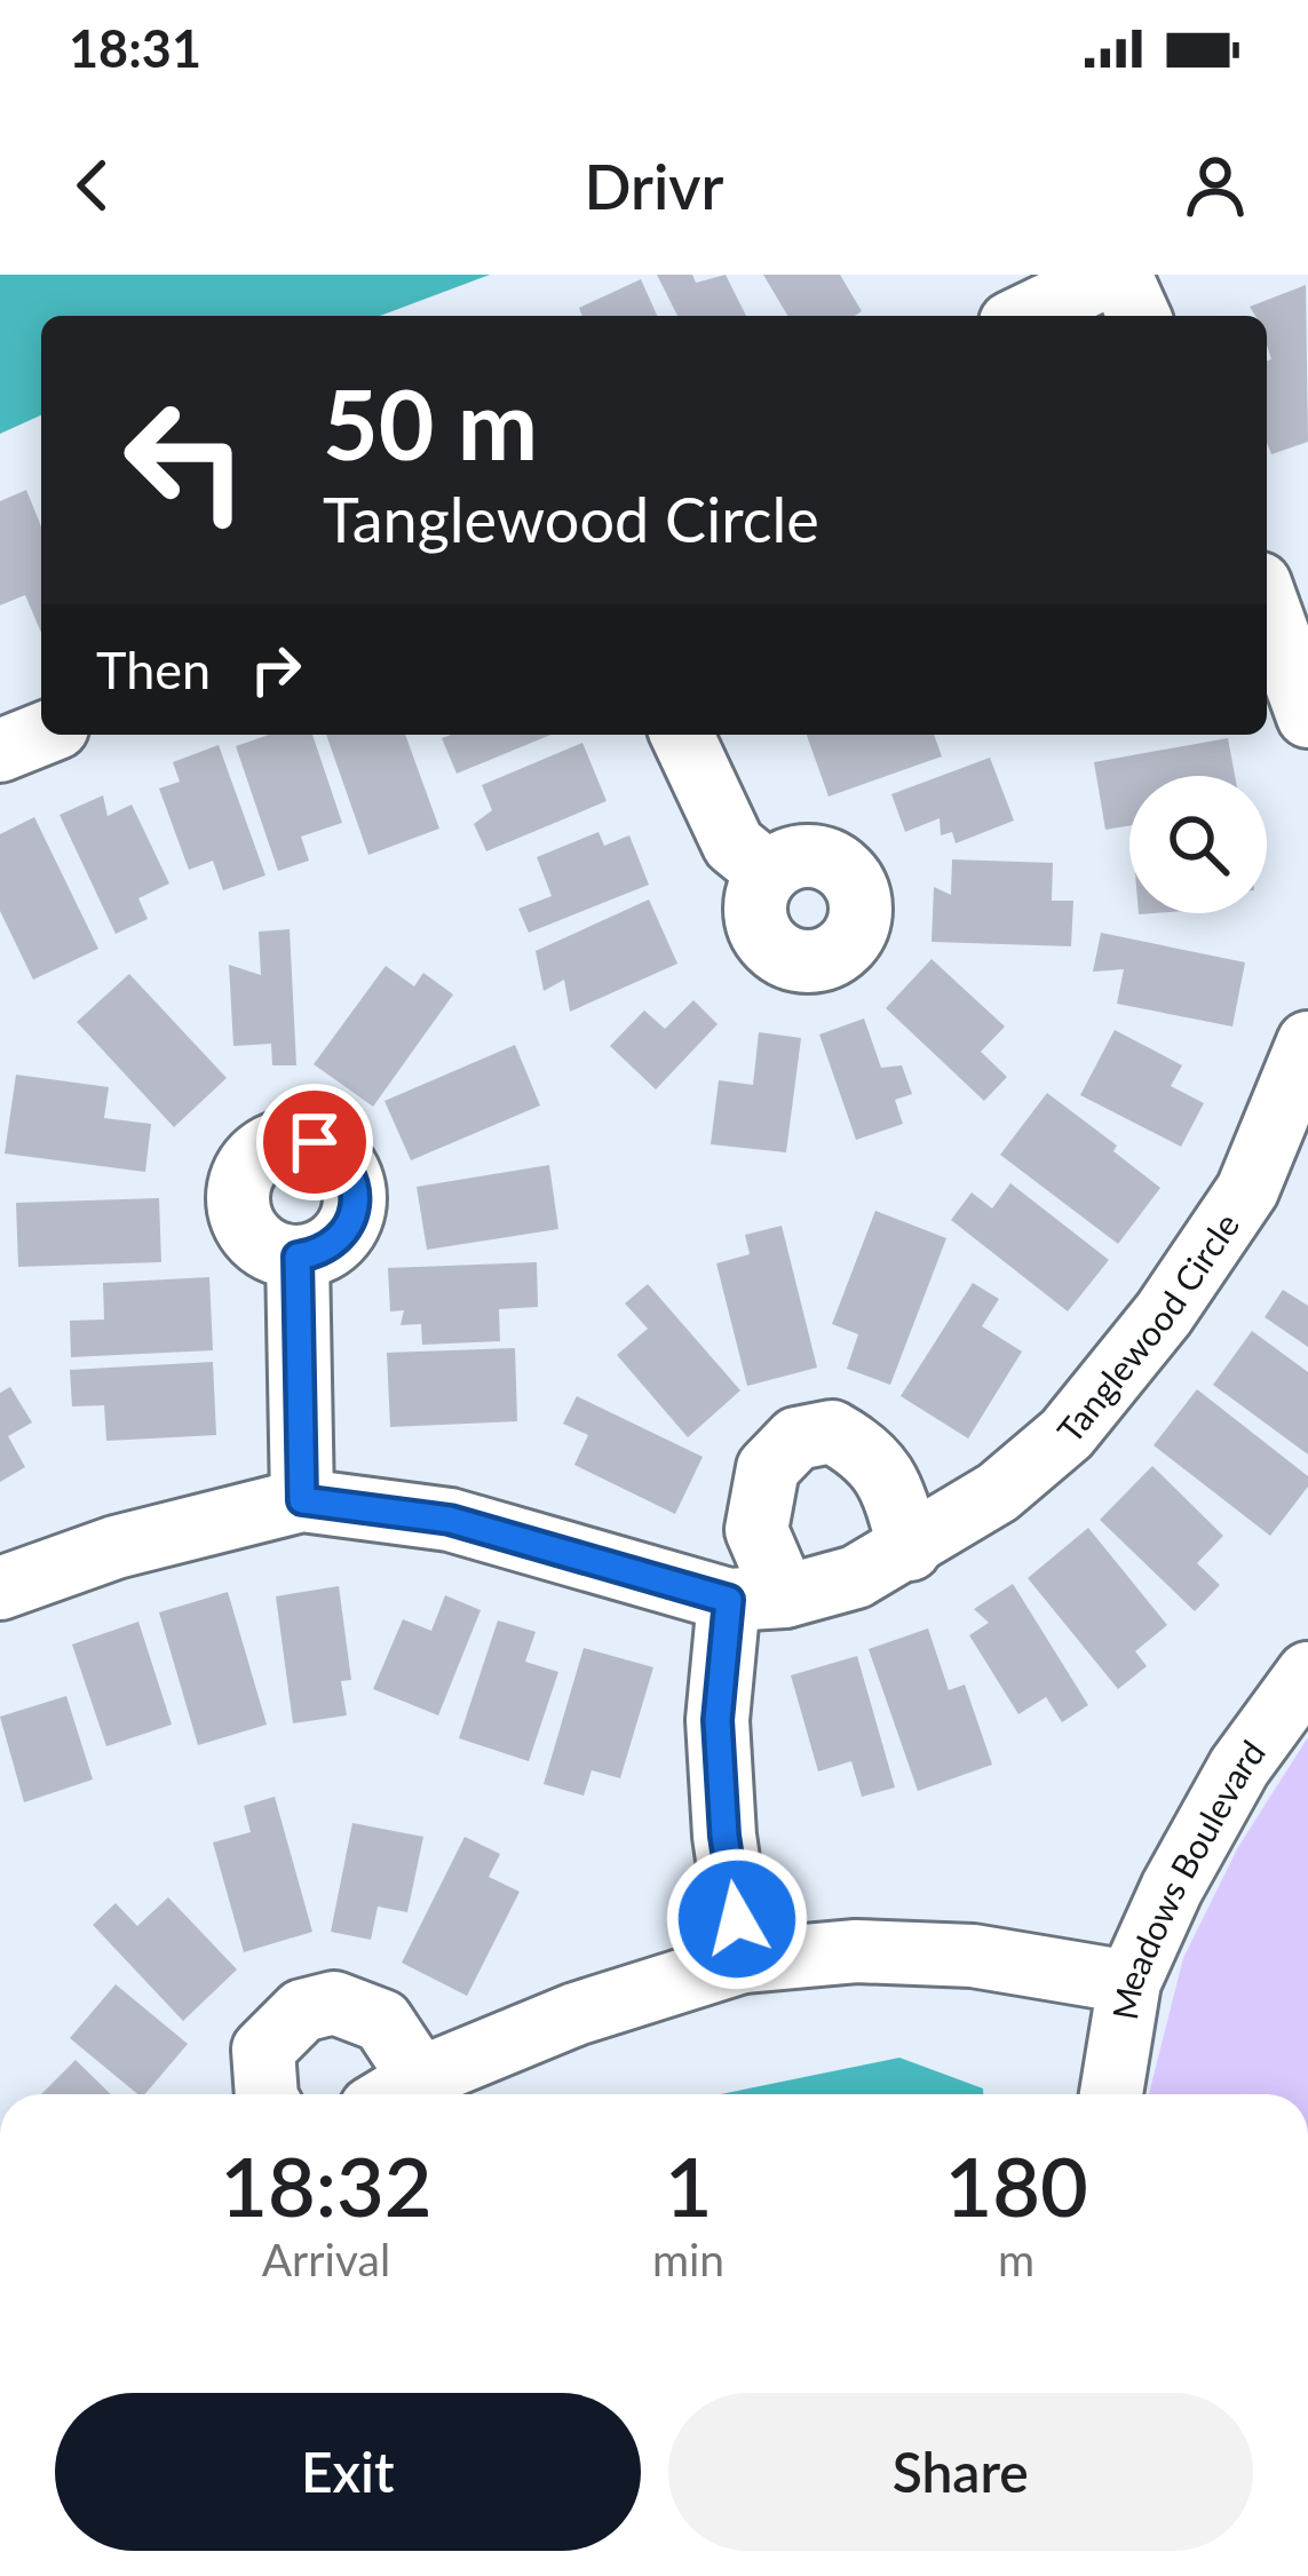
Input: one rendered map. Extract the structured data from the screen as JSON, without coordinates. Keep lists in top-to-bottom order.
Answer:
{
  "streets": {
    "street": ["Tanglewood Circle", "Meadows Boulevard"]
  },
  "page": {
    "status": "18:31",
    "header": "Drivr",
    "turn": ["50 m", "Tanglewood Circle"],
    "then": "Then",
    "eta": [
      "18:32",
      "Arrival",
      "1",
      "min",
      "180",
      "m"
    ],
    "buttons": ["Exit", "Share"]
  }
}
